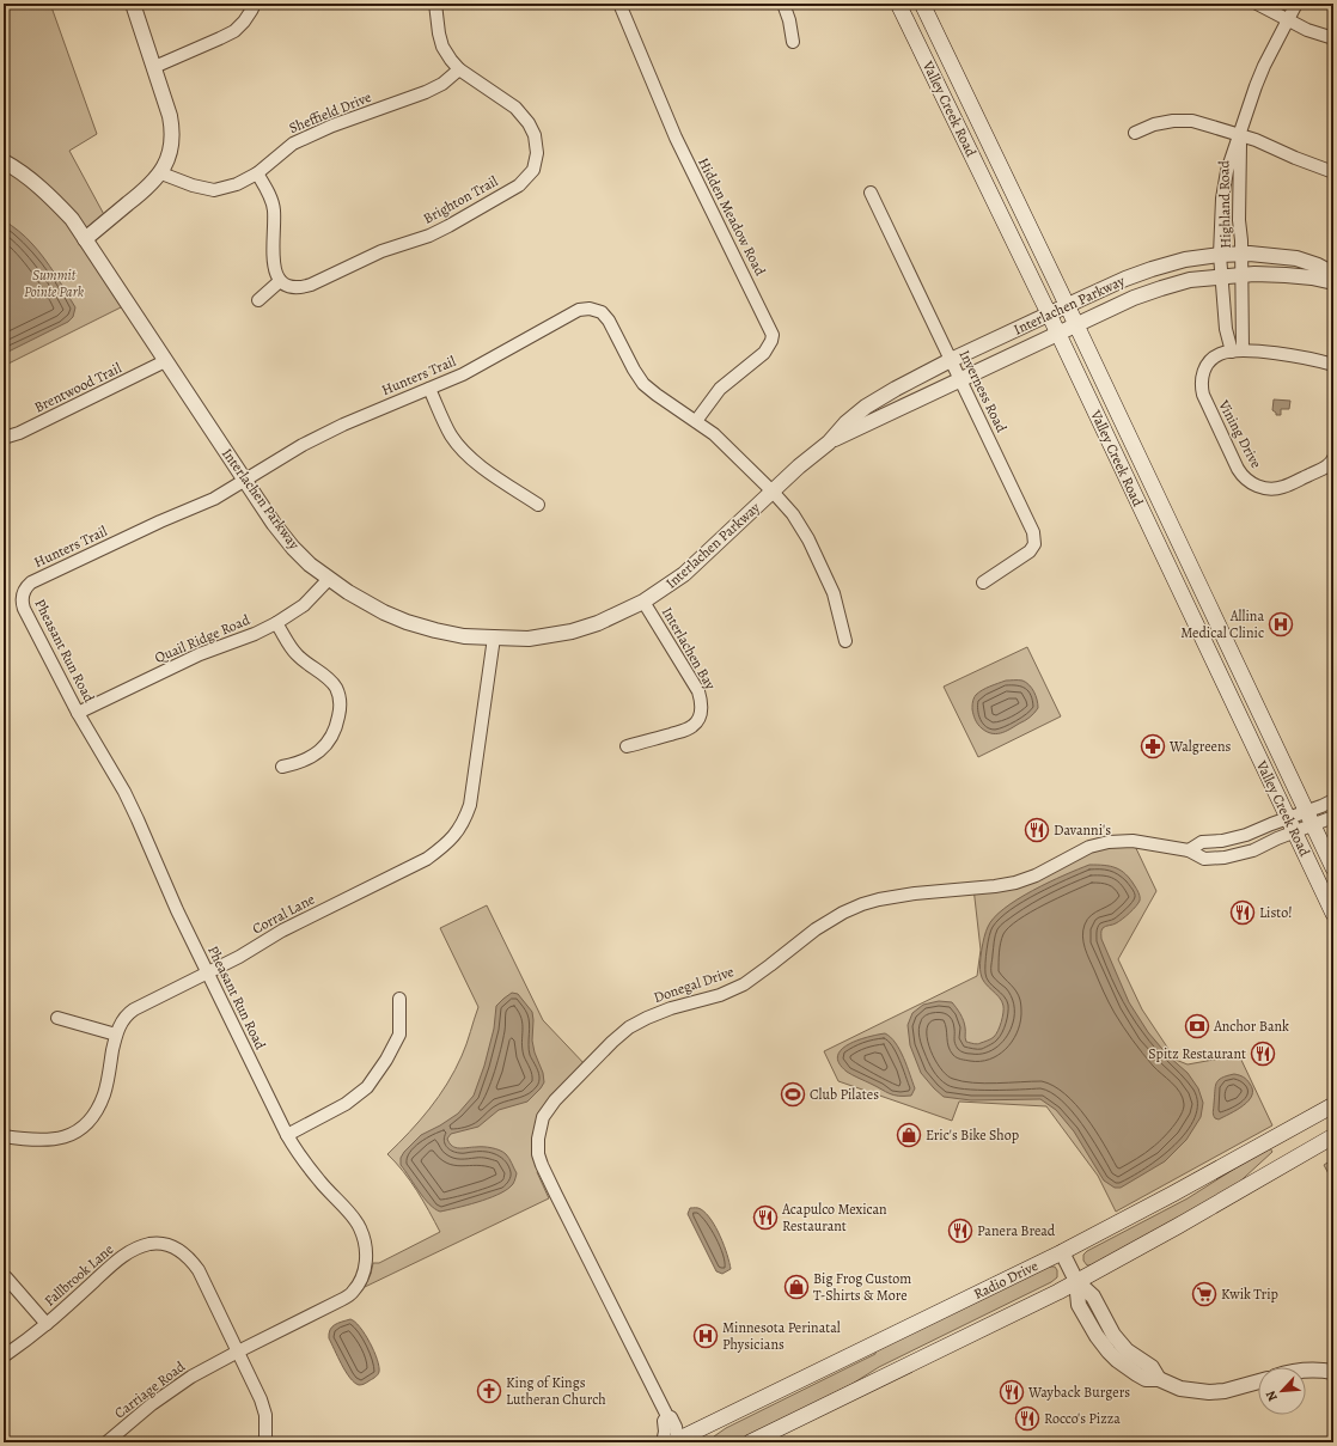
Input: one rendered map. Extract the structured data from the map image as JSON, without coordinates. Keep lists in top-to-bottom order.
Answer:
{
  "streets": {
    "main road": ["Valley Creek Road", "Radio Drive"],
    "street": [
      "Sheffield Drive",
      "Brighton Trail",
      "Highland Road",
      "Hidden Meadow Road",
      "Interlachen Parkway",
      "Hunters Trail",
      "Brentwood Trail",
      "Inverness Road",
      "Vining Drive",
      "Quail Ridge Road",
      "Interlachen Bay",
      "Pheasant Run Road",
      "Corral Lane",
      "Donegal Drive",
      "Fallbrook Lane",
      "Carriage Road"
    ]
  },
  "crossings": [
    ["Valley Creek Road", "Interlachen Parkway"],
    ["Valley Creek Road", "Donegal Drive"],
    ["Sheffield Drive", "Brighton Trail"],
    ["Highland Road", "Interlachen Parkway"],
    ["Hidden Meadow Road", "Hunters Trail"],
    ["Interlachen Parkway", "Hunters Trail"],
    ["Interlachen Parkway", "Brentwood Trail"],
    ["Interlachen Parkway", "Inverness Road"],
    ["Interlachen Parkway", "Quail Ridge Road"],
    ["Interlachen Parkway", "Interlachen Bay"],
    ["Interlachen Parkway", "Corral Lane"],
    ["Hunters Trail", "Pheasant Run Road"],
    ["Quail Ridge Road", "Pheasant Run Road"],
    ["Pheasant Run Road", "Corral Lane"],
    ["Pheasant Run Road", "Fallbrook Lane"],
    ["Pheasant Run Road", "Carriage Road"],
    ["Donegal Drive", "Radio Drive"],
    ["Fallbrook Lane", "Carriage Road"]
  ],
  "parks": ["Summit Pointe Park"],
  "places": {
    "hospital": ["Allina Medical Clinic", "Minnesota Perinatal Physicians"],
    "pharmacy": ["Walgreens"],
    "restaurant": [
      "Davanni's",
      "Listo!",
      "Spitz Restaurant",
      "Acapulco Mexican Restaurant",
      "Panera Bread",
      "Wayback Burgers",
      "Rocco's Pizza"
    ],
    "bank": ["Anchor Bank"],
    "sports": ["Club Pilates"],
    "shop": ["Eric's Bike Shop", "Big Frog Custom T-Shirts & More"],
    "supermarket": ["Kwik Trip"],
    "church": ["King of Kings Lutheran Church"]
  },
  "north": "bottom left"
}
